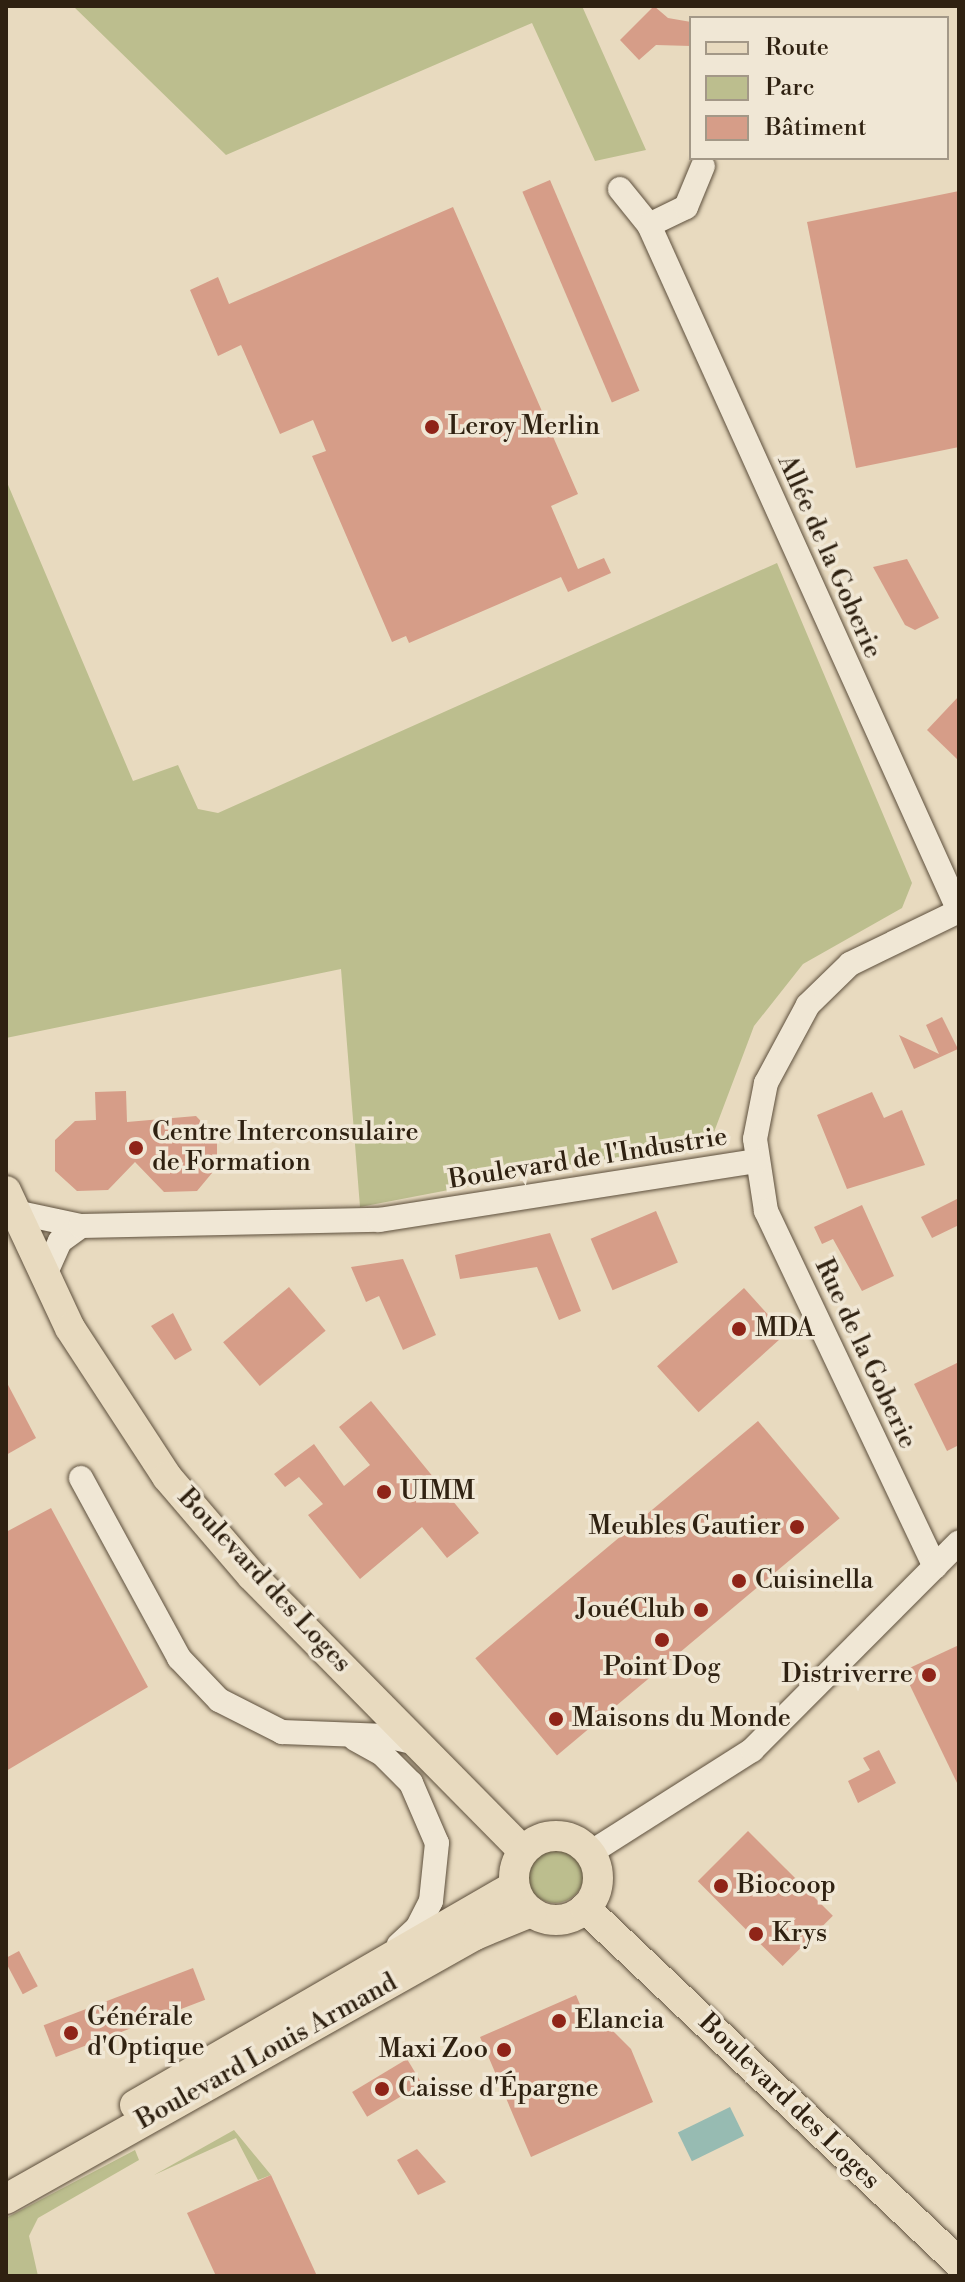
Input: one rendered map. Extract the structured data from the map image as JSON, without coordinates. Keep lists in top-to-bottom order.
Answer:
{
  "streets": {
    "main road": ["Boulevard des Loges", "Boulevard Louis Armand"],
    "street": ["Allée de la Goberie", "Boulevard de l'Industrie", "Rue de la Goberie"]
  },
  "crossings": [
    ["Allée de la Goberie", "Boulevard de l'Industrie"],
    ["Boulevard de l'Industrie", "Rue de la Goberie"],
    ["Boulevard de l'Industrie", "Boulevard des Loges"],
    ["Boulevard des Loges", "Boulevard Louis Armand"]
  ],
  "places": [
    "Leroy Merlin",
    "Centre Interconsulaire de Formation",
    "MDA",
    "UIMM",
    "Meubles Gautier",
    "Cuisinella",
    "JouéClub",
    "Point Dog",
    "Distriverre",
    "Maisons du Monde",
    "Biocoop",
    "Krys",
    "Elancia",
    "Générale d'Optique",
    "Maxi Zoo",
    "Caisse d'Épargne"
  ],
  "legend": ["Route", "Parc", "Bâtiment"]
}
